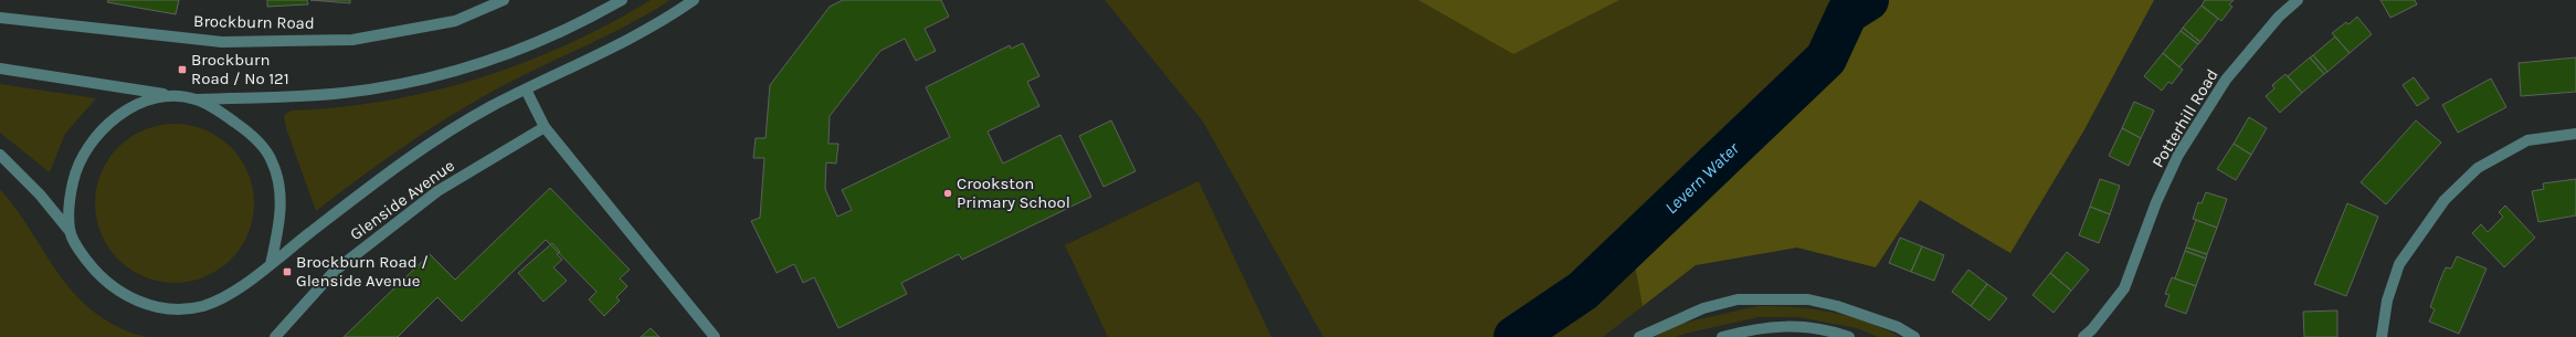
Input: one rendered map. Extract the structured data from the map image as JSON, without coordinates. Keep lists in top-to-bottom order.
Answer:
{
  "streets": {
    "street": ["Brockburn Road", "Potterhill Road", "Glenside Avenue"]
  },
  "water": ["Levern Water"],
  "places": {
    "transit": ["Brockburn Road / No 121", "Brockburn Road / Glenside Avenue"],
    "other": ["Crookston Primary School"]
  }
}
